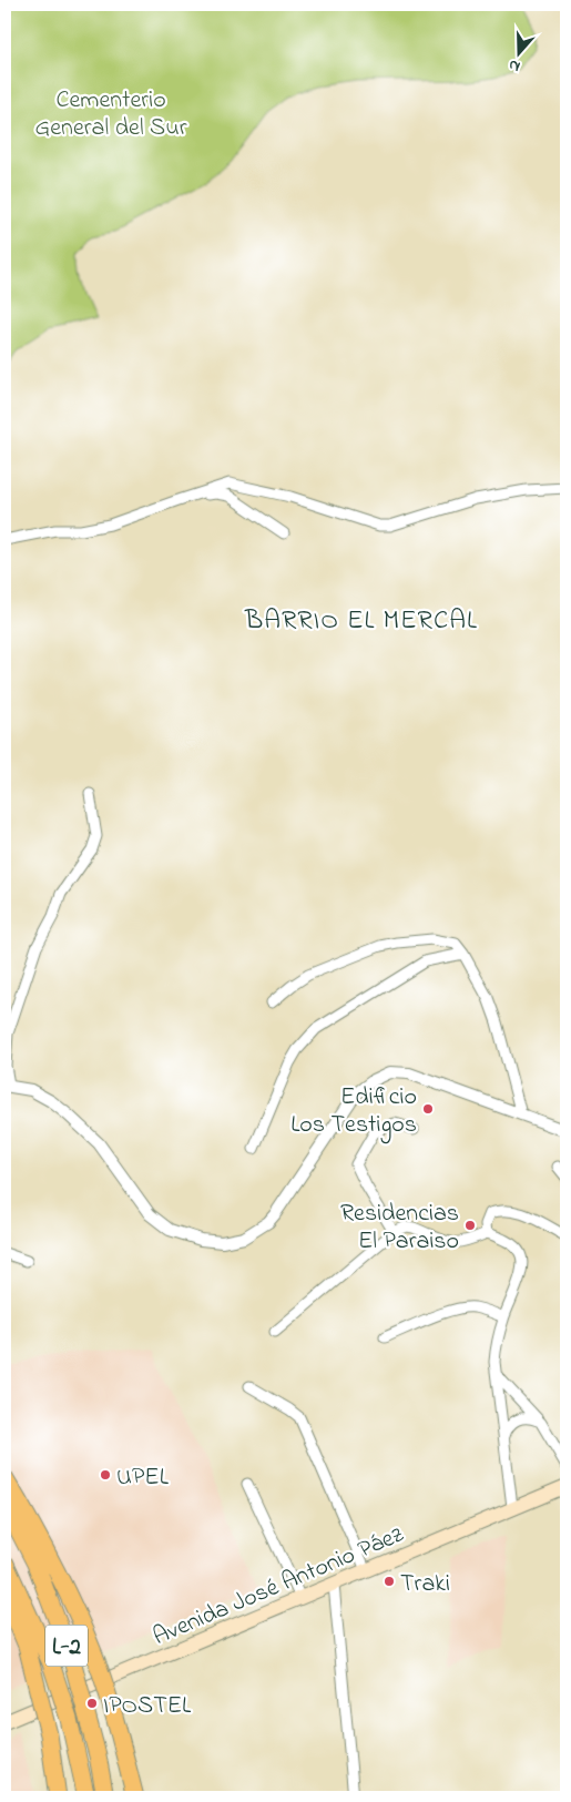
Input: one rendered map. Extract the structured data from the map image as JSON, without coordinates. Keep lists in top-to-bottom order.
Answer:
{
  "streets": {
    "highway": ["L-2"],
    "main road": ["Avenida José Antonio Páez"]
  },
  "districts": ["BARRIO EL MERCAL"],
  "parks": ["Cementerio General del Sur"],
  "places": [
    "Edificio Los Testigos",
    "Residencias El Paraiso",
    "UPEL",
    "Traki",
    "IPOSTEL"
  ],
  "north": "bottom"
}
